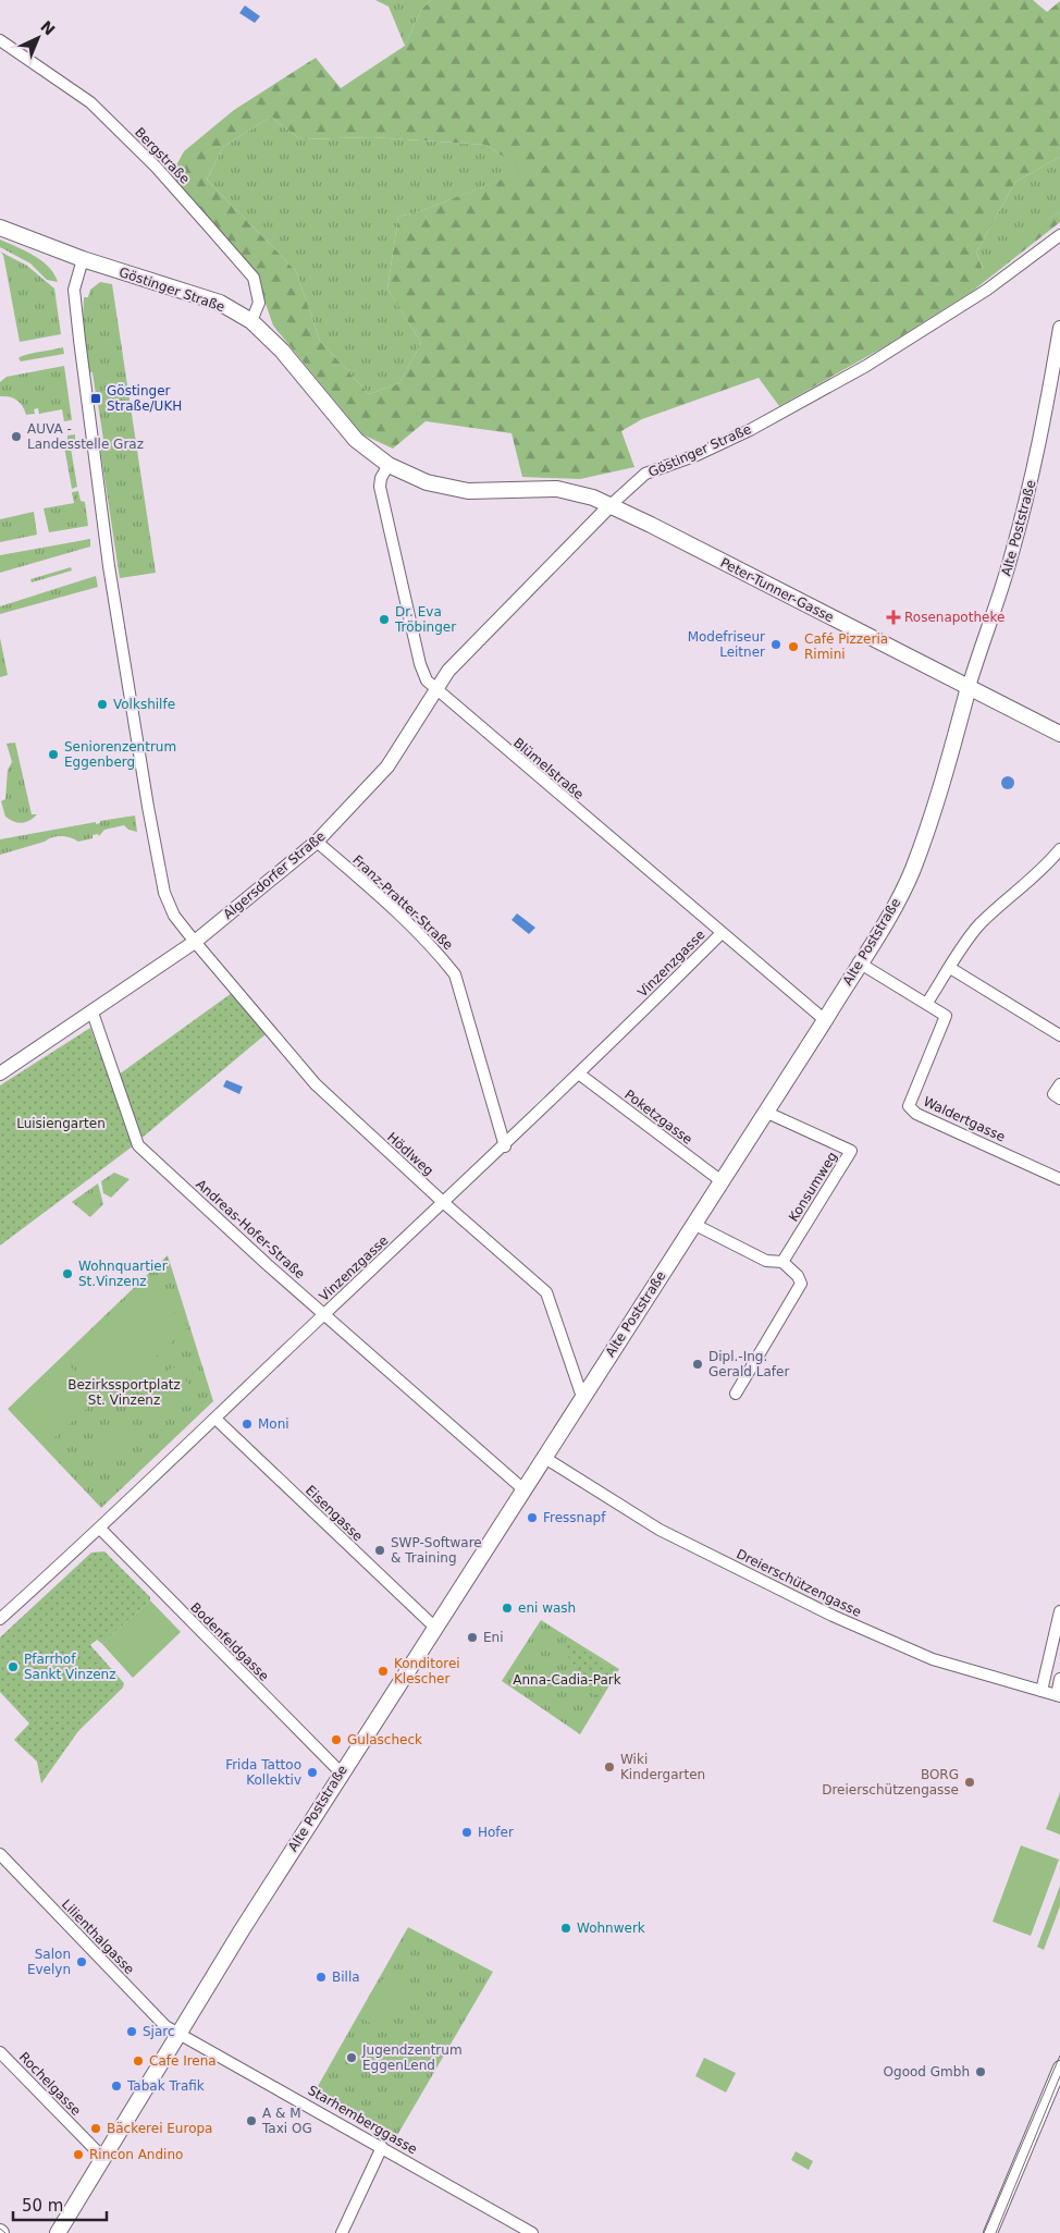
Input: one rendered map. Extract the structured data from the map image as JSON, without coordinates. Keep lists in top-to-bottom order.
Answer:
{
  "streets": {
    "main road": ["Göstinger Straße", "Alte Poststraße", "Peter-Tunner-Gasse"],
    "street": [
      "Bergstraße",
      "Blümelstraße",
      "Algersdorfer Straße",
      "Franz-Pratter-Straße",
      "Vinzenzgasse",
      "Poketzgasse",
      "Waldertgasse",
      "Hödlweg",
      "Konsumweg",
      "Andreas-Hofer-Straße",
      "Eisengasse",
      "Dreierschützengasse",
      "Bodenfeldgasse",
      "Lilienthalgasse",
      "Rochelgasse",
      "Starhemberggasse"
    ]
  },
  "crossings": [
    ["Bergstraße", "Göstinger Straße"],
    ["Göstinger Straße", "Peter-Tunner-Gasse"],
    ["Göstinger Straße", "Blümelstraße"],
    ["Göstinger Straße", "Algersdorfer Straße"],
    ["Alte Poststraße", "Peter-Tunner-Gasse"],
    ["Alte Poststraße", "Blümelstraße"],
    ["Alte Poststraße", "Poketzgasse"],
    ["Alte Poststraße", "Waldertgasse"],
    ["Alte Poststraße", "Hödlweg"],
    ["Alte Poststraße", "Konsumweg"],
    ["Alte Poststraße", "Andreas-Hofer-Straße"],
    ["Alte Poststraße", "Eisengasse"],
    ["Alte Poststraße", "Dreierschützengasse"],
    ["Alte Poststraße", "Bodenfeldgasse"],
    ["Alte Poststraße", "Lilienthalgasse"],
    ["Alte Poststraße", "Rochelgasse"],
    ["Alte Poststraße", "Starhemberggasse"],
    ["Peter-Tunner-Gasse", "Algersdorfer Straße"],
    ["Blümelstraße", "Algersdorfer Straße"],
    ["Blümelstraße", "Vinzenzgasse"],
    ["Algersdorfer Straße", "Franz-Pratter-Straße"],
    ["Algersdorfer Straße", "Hödlweg"],
    ["Algersdorfer Straße", "Andreas-Hofer-Straße"],
    ["Franz-Pratter-Straße", "Vinzenzgasse"],
    ["Vinzenzgasse", "Poketzgasse"],
    ["Vinzenzgasse", "Hödlweg"],
    ["Vinzenzgasse", "Andreas-Hofer-Straße"],
    ["Vinzenzgasse", "Eisengasse"],
    ["Vinzenzgasse", "Bodenfeldgasse"],
    ["Lilienthalgasse", "Starhemberggasse"]
  ],
  "parks": ["Luisiengarten", "Bezirkssportplatz St. Vinzenz", "Anna-Cadia-Park"],
  "places": {
    "transit": ["Göstinger Straße/UKH"],
    "other": [
      "AUVA - Landesstelle Graz",
      "Dr. Eva Tröbinger",
      "Modefriseur Leitner",
      "Café Pizzeria Rimini",
      "Volkshilfe",
      "Seniorenzentrum Eggenberg",
      "Wohnquartier St.Vinzenz",
      "Dipl.-Ing. Gerald Lafer",
      "Moni",
      "Fressnapf",
      "SWP-Software & Training",
      "eni wash",
      "Eni",
      "Pfarrhof Sankt Vinzenz",
      "Konditorei Klescher",
      "Gulascheck",
      "Wiki Kindergarten",
      "Frida Tattoo Kollektiv",
      "BORG Dreierschützengasse",
      "Hofer",
      "Wohnwerk",
      "Salon Evelyn",
      "Billa",
      "Sjarc",
      "Jugendzentrum EggenLend",
      "Cafe Irena",
      "Ogood Gmbh",
      "Tabak Trafik",
      "A & M Taxi OG",
      "Bäckerei Europa",
      "Rincon Andino"
    ],
    "health": ["Rosenapotheke"]
  },
  "scale_bar": "50 m",
  "north": "top right"
}
